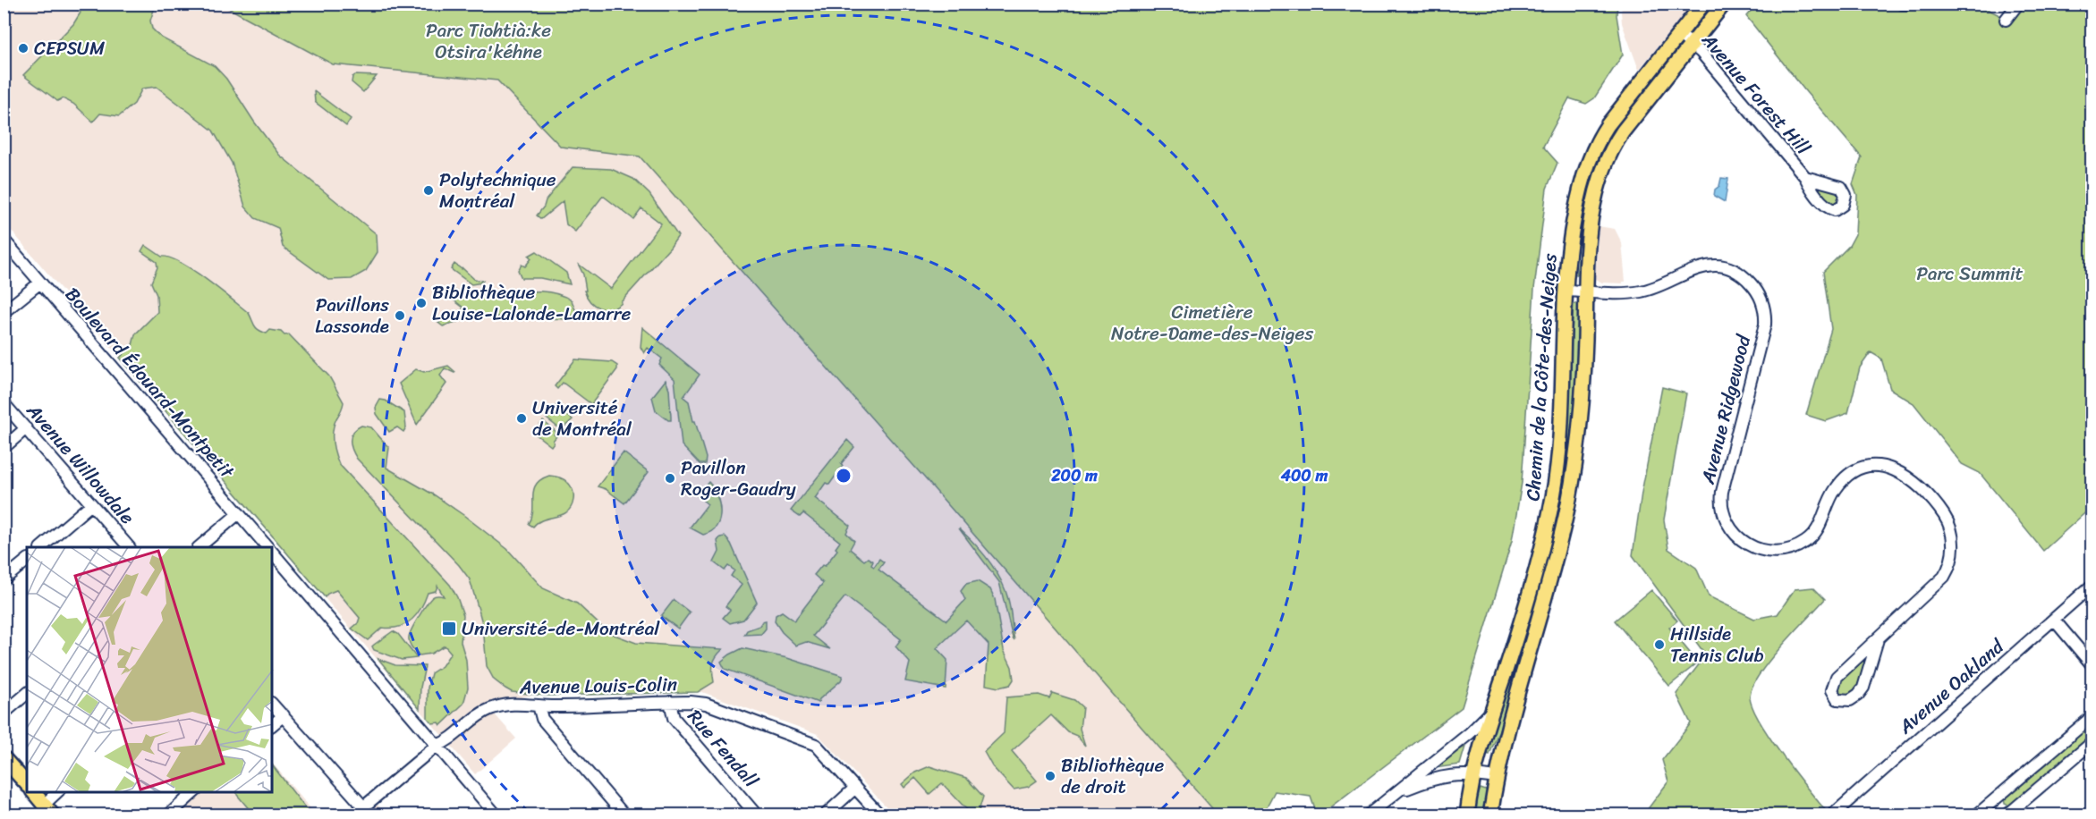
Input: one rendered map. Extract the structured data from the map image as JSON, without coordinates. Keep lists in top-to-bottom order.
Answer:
{
  "streets": {
    "main road": ["Chemin de la Côte-des-Neiges"],
    "street": [
      "Avenue Forest Hill",
      "Boulevard Édouard-Montpetit",
      "Avenue Ridgewood",
      "Avenue Willowdale",
      "Avenue Louis-Colin",
      "Avenue Oakland",
      "Rue Fendall"
    ]
  },
  "crossings": [
    ["Avenue Forest Hill", "Chemin de la Côte-des-Neiges"],
    ["Chemin de la Côte-des-Neiges", "Avenue Ridgewood"],
    ["Boulevard Édouard-Montpetit", "Avenue Louis-Colin"],
    ["Avenue Louis-Colin", "Rue Fendall"]
  ],
  "parks": ["Parc Tiohtià:ke Otsira'kéhne", "Parc Summit", "Cimetière Notre-Dame-des-Neiges"],
  "places": {
    "other": [
      "CEPSUM",
      "Polytechnique Montréal",
      "Bibliothèque Louise-Lalonde-Lamarre",
      "Pavillons Lassonde",
      "Université de Montréal",
      "Pavillon Roger-Gaudry",
      "Hillside Tennis Club",
      "Bibliothèque de droit"
    ],
    "transit": ["Université-de-Montréal"]
  },
  "rings": ["200 m", "400 m"]
}
